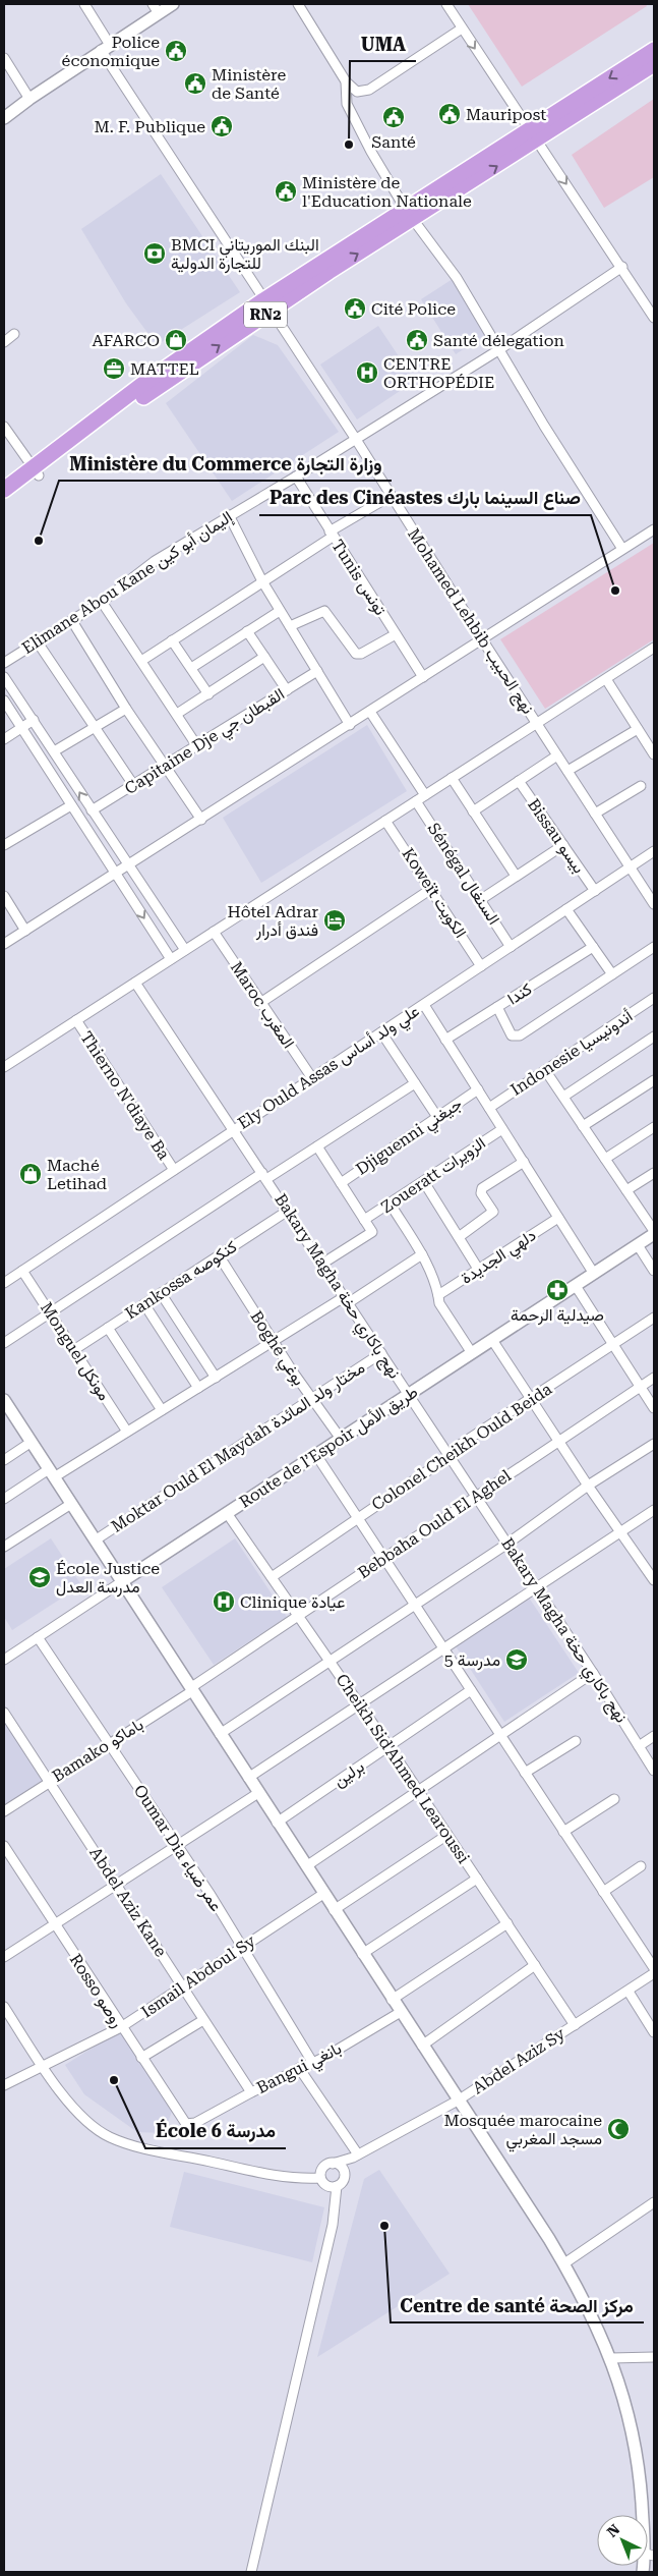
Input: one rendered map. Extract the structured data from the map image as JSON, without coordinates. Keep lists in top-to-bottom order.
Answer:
{
  "streets": {
    "highway": ["RN2"],
    "street": [
      "Tunis تونس",
      "Elimane Abou Kane إليمان أبو كين",
      "Mohamed Lehbib نهج الحبيب",
      "Capitaine Dje القبطان جي",
      "Bissau بيسو",
      "Sénégal السنغال",
      "Koweït الكويت",
      "كندا",
      "Maroc المغرب",
      "Indonesie أندونيسيا",
      "Ely Ould Assas علي ولد أساس",
      "Thierno N'diaye Ba",
      "Djiguenni جيغني",
      "Zoueratt الزويرات",
      "دلهي الجديدة",
      "Kankossa كنكوصه",
      "Bakary Magha نهج باكاري حخة",
      "Boghé بوغي",
      "Monguel مونكل",
      "Moktar Ould El Maydah مختار ولد المائدة",
      "Route de l’Espoir طريق الأمل",
      "Colonel Cheikh Ould Beida",
      "Bebbaha Ould El Aghel",
      "Bamako باماكو",
      "Cheikh Sid'Ahmed Learoussi",
      "برلين",
      "Oumar Dia عمر ضياء",
      "Abdel Aziz Kane",
      "Ismail Abdoul Sy",
      "Rosso روصو",
      "Abdel Aziz Sy",
      "Bangui بانغي"
    ]
  },
  "crossings": [
    ["RN2", "Mohamed Lehbib نهج الحبيب"],
    ["Tunis تونس", "Elimane Abou Kane إليمان أبو كين"],
    ["Elimane Abou Kane إليمان أبو كين", "Mohamed Lehbib نهج الحبيب"],
    ["Mohamed Lehbib نهج الحبيب", "Ely Ould Assas علي ولد أساس"],
    ["Bissau بيسو", "Ely Ould Assas علي ولد أساس"],
    ["Sénégal السنغال", "Ely Ould Assas علي ولد أساس"],
    ["Koweït الكويت", "Ely Ould Assas علي ولد أساس"],
    ["Maroc المغرب", "Ely Ould Assas علي ولد أساس"],
    ["Ely Ould Assas علي ولد أساس", "Thierno N'diaye Ba"],
    ["Ely Ould Assas علي ولد أساس", "Bakary Magha نهج باكاري حخة"],
    ["Ely Ould Assas علي ولد أساس", "Monguel مونكل"],
    ["Kankossa كنكوصه", "Bakary Magha نهج باكاري حخة"],
    ["Kankossa كنكوصه", "Boghé بوغي"],
    ["Kankossa كنكوصه", "Monguel مونكل"],
    ["Bakary Magha نهج باكاري حخة", "Moktar Ould El Maydah مختار ولد المائدة"],
    ["Bakary Magha نهج باكاري حخة", "Route de l’Espoir طريق الأمل"],
    ["Bakary Magha نهج باكاري حخة", "Colonel Cheikh Ould Beida"],
    ["Bakary Magha نهج باكاري حخة", "Bebbaha Ould El Aghel"],
    ["Boghé بوغي", "Moktar Ould El Maydah مختار ولد المائدة"],
    ["Boghé بوغي", "Route de l’Espoir طريق الأمل"],
    ["Route de l’Espoir طريق الأمل", "Cheikh Sid'Ahmed Learoussi"],
    ["Route de l’Espoir طريق الأمل", "Oumar Dia عمر ضياء"],
    ["Colonel Cheikh Ould Beida", "Cheikh Sid'Ahmed Learoussi"],
    ["Bebbaha Ould El Aghel", "Bamako باماكو"],
    ["Bebbaha Ould El Aghel", "Cheikh Sid'Ahmed Learoussi"],
    ["Bamako باماكو", "Oumar Dia عمر ضياء"],
    ["Bamako باماكو", "Abdel Aziz Kane"],
    ["Cheikh Sid'Ahmed Learoussi", "برلين"],
    ["Cheikh Sid'Ahmed Learoussi", "Abdel Aziz Sy"],
    ["Oumar Dia عمر ضياء", "Ismail Abdoul Sy"],
    ["Oumar Dia عمر ضياء", "Bangui بانغي"],
    ["Abdel Aziz Kane", "Ismail Abdoul Sy"],
    ["Abdel Aziz Kane", "Bangui بانغي"],
    ["Ismail Abdoul Sy", "Rosso روصو"],
    ["Rosso روصو", "Bangui بانغي"]
  ],
  "places": {
    "public building": [
      "Police économique",
      "Ministère de Santé",
      "Mauripost",
      "Santé",
      "M. F. Publique",
      "Ministère de l'Education Nationale",
      "Cité Police",
      "Santé délegation"
    ],
    "other": [
      "UMA",
      "Ministère du Commerce وزارة التجارة",
      "Parc des Cinéastes صناع السينما بارك",
      "École 6 مدرسة",
      "Centre de santé مركز الصحة"
    ],
    "bank": ["BMCI البنك الموريتاني للتجارة الدولية"],
    "shop": ["AFARCO", "Maché Letihad"],
    "office": ["MATTEL"],
    "hospital": ["CENTRE ORTHOPÉDIE", "Clinique عيادة"],
    "hotel": ["Hôtel Adrar فندق أدرار"],
    "pharmacy": ["صيدلية الرحمة"],
    "school or university": ["École Justice مدرسة العدل", "مدرسة 5"],
    "mosque": ["Mosquée marocaine مسجد المغربي"]
  },
  "north": "top left"
}
